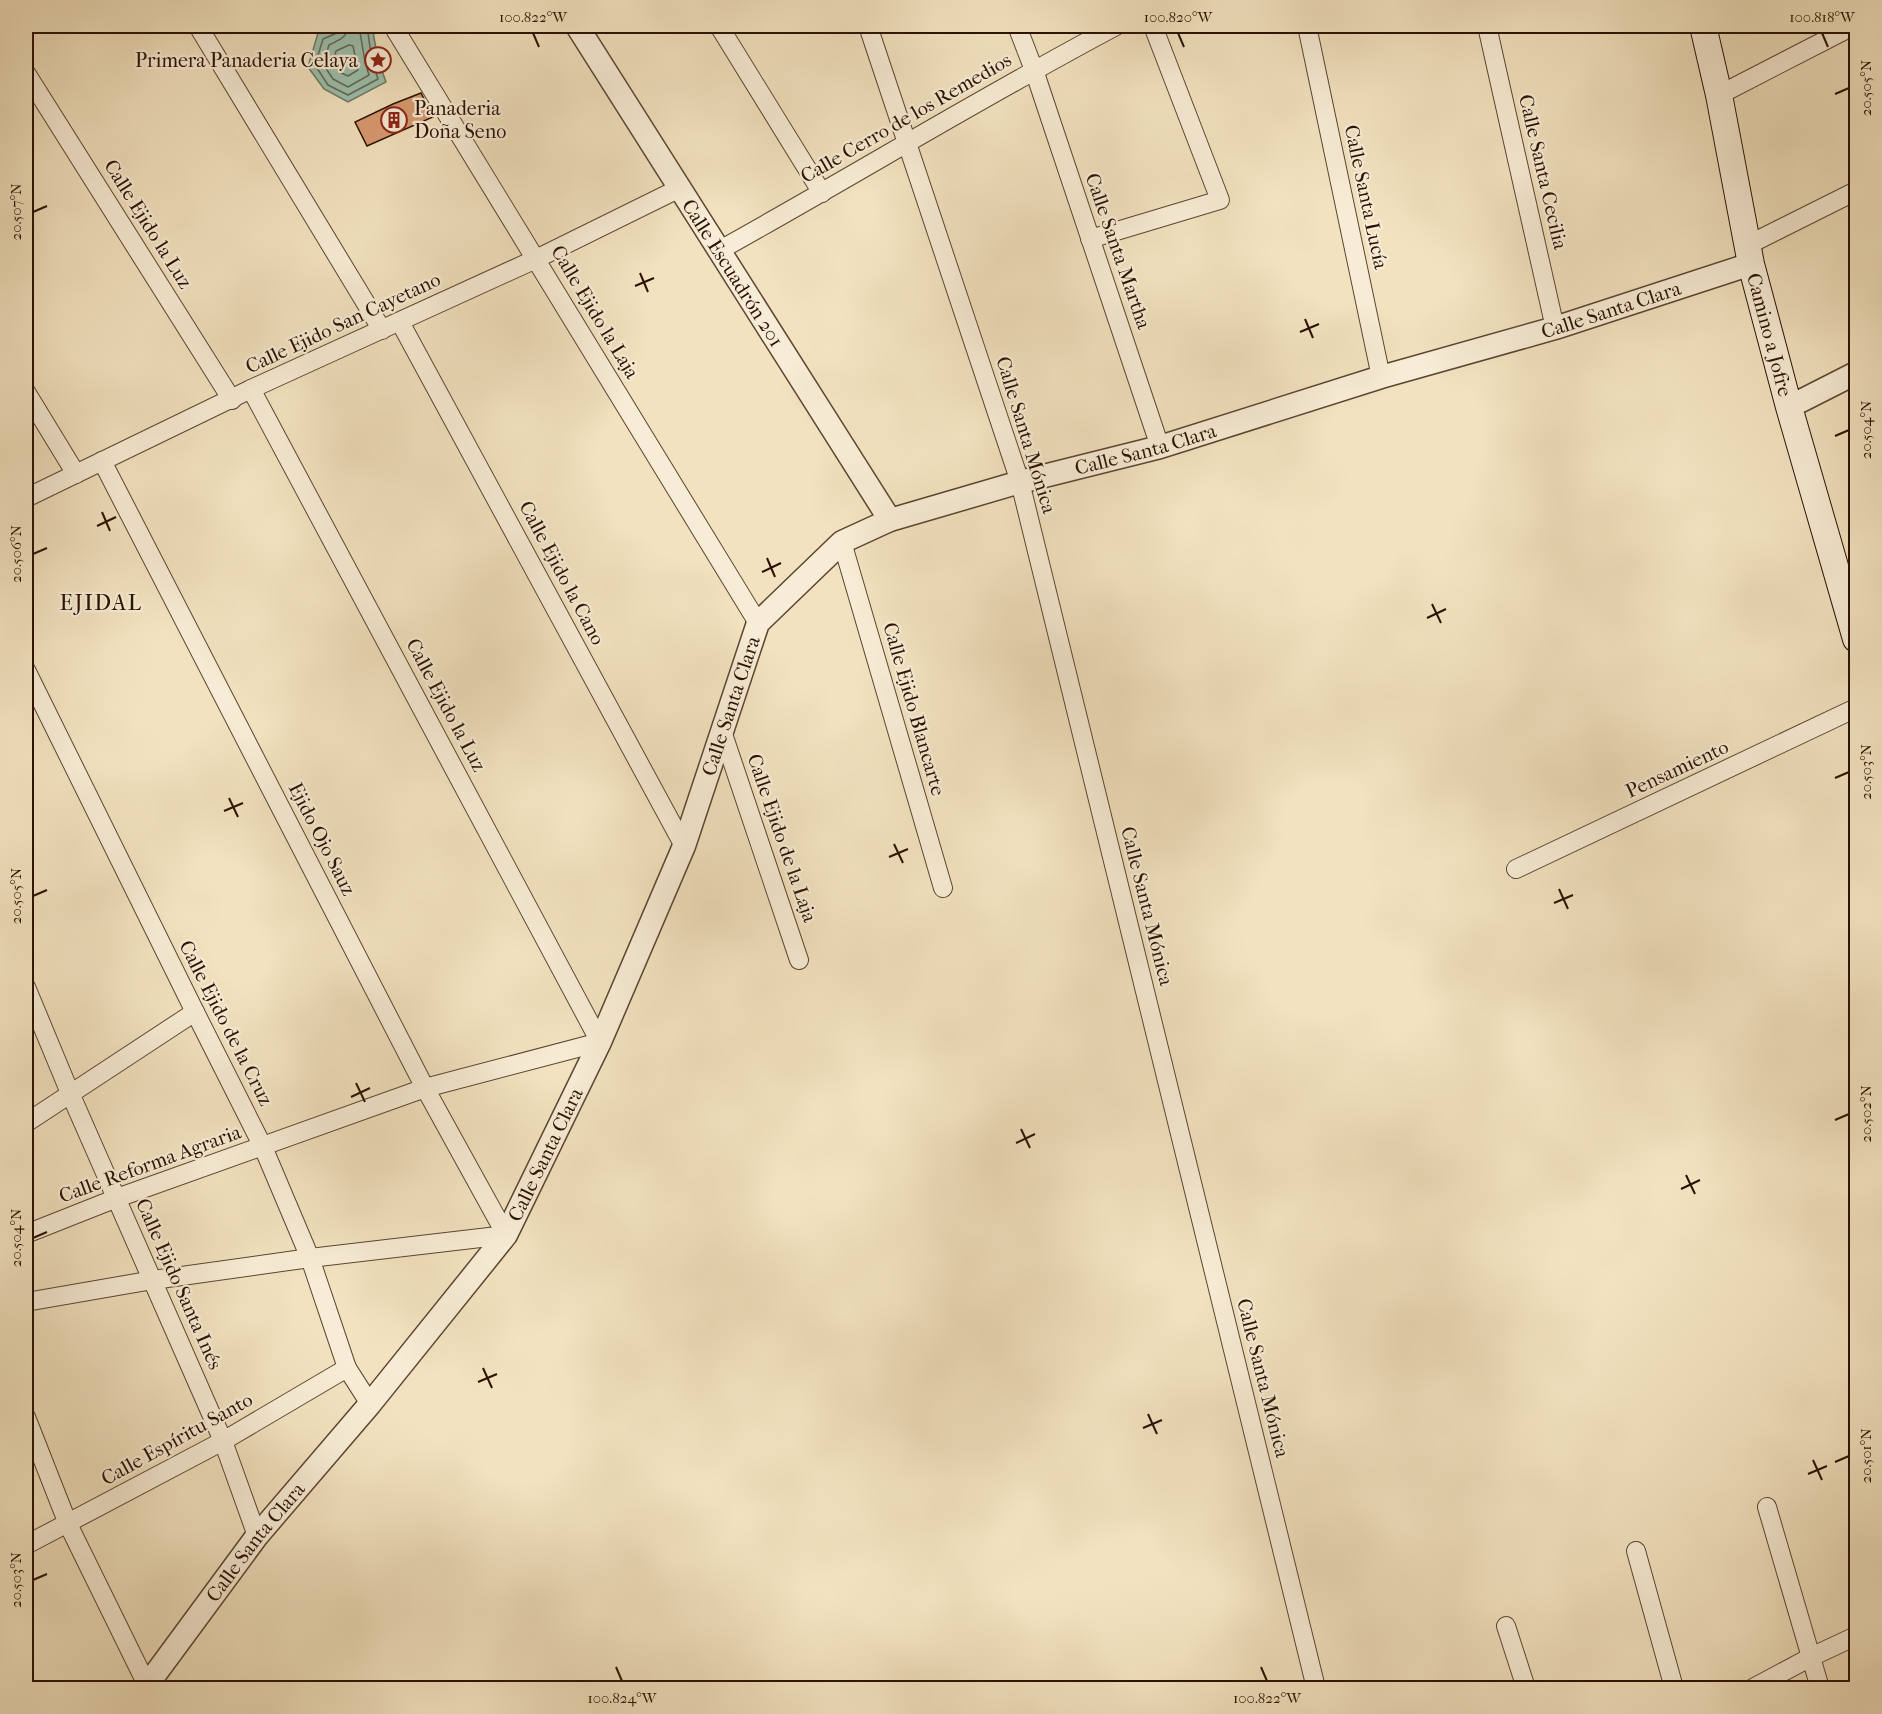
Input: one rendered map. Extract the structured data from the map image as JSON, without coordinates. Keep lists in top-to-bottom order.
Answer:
{
  "streets": {
    "main road": ["Camino a Jofre"],
    "street": [
      "Calle Cerro de los Remedios",
      "Calle Santa Cecilia",
      "Calle Santa Lucía",
      "Calle Ejido la Luz",
      "Calle Santa Martha",
      "Calle Escuadrón 201",
      "Calle Santa Clara",
      "Calle Ejido la Laja",
      "Calle Ejido San Cayetano",
      "Calle Santa Mónica",
      "Calle Ejido la Cano",
      "Calle Ejido Blancarte",
      "Pensamiento",
      "Calle Ejido de la Laja",
      "Ejido Ojo Sauz",
      "Calle Ejido de la Cruz",
      "Calle Reforma Agraria",
      "Calle Ejido Santa Inés",
      "Calle Espíritu Santo"
    ]
  },
  "crossings": [
    ["Calle Cerro de los Remedios", "Calle Santa Martha"],
    ["Calle Cerro de los Remedios", "Calle Escuadrón 201"],
    ["Calle Cerro de los Remedios", "Calle Santa Mónica"],
    ["Calle Santa Cecilia", "Calle Santa Clara"],
    ["Calle Santa Lucía", "Calle Santa Clara"],
    ["Calle Ejido la Luz", "Calle Santa Clara"],
    ["Calle Ejido la Luz", "Calle Ejido San Cayetano"],
    ["Calle Ejido la Luz", "Calle Reforma Agraria"],
    ["Calle Santa Martha", "Calle Santa Clara"],
    ["Calle Escuadrón 201", "Calle Santa Clara"],
    ["Calle Escuadrón 201", "Calle Ejido San Cayetano"],
    ["Calle Santa Clara", "Calle Ejido la Laja"],
    ["Calle Santa Clara", "Camino a Jofre"],
    ["Calle Santa Clara", "Calle Santa Mónica"],
    ["Calle Santa Clara", "Calle Ejido la Cano"],
    ["Calle Santa Clara", "Calle Ejido Blancarte"],
    ["Calle Santa Clara", "Calle Ejido de la Laja"],
    ["Calle Santa Clara", "Ejido Ojo Sauz"],
    ["Calle Santa Clara", "Calle Ejido de la Cruz"],
    ["Calle Santa Clara", "Calle Reforma Agraria"],
    ["Calle Santa Clara", "Calle Ejido Santa Inés"],
    ["Calle Ejido la Laja", "Calle Ejido San Cayetano"],
    ["Calle Ejido San Cayetano", "Calle Ejido la Cano"],
    ["Calle Ejido San Cayetano", "Ejido Ojo Sauz"],
    ["Ejido Ojo Sauz", "Calle Reforma Agraria"],
    ["Calle Ejido de la Cruz", "Calle Reforma Agraria"],
    ["Calle Ejido de la Cruz", "Calle Espíritu Santo"],
    ["Calle Reforma Agraria", "Calle Ejido Santa Inés"],
    ["Calle Ejido Santa Inés", "Calle Espíritu Santo"]
  ],
  "districts": ["EJIDAL"],
  "places": {
    "place": ["Primera Panaderia Celaya"],
    "building": ["Panaderia Doña Seno"]
  },
  "coordinates": [
    "100.822°W",
    "100.820°W",
    "100.818°W",
    "20.505°N",
    "20.507°N",
    "20.504°N",
    "20.506°N",
    "20.503°N",
    "20.502°N",
    "20.501°N",
    "100.824°W"
  ]
}
